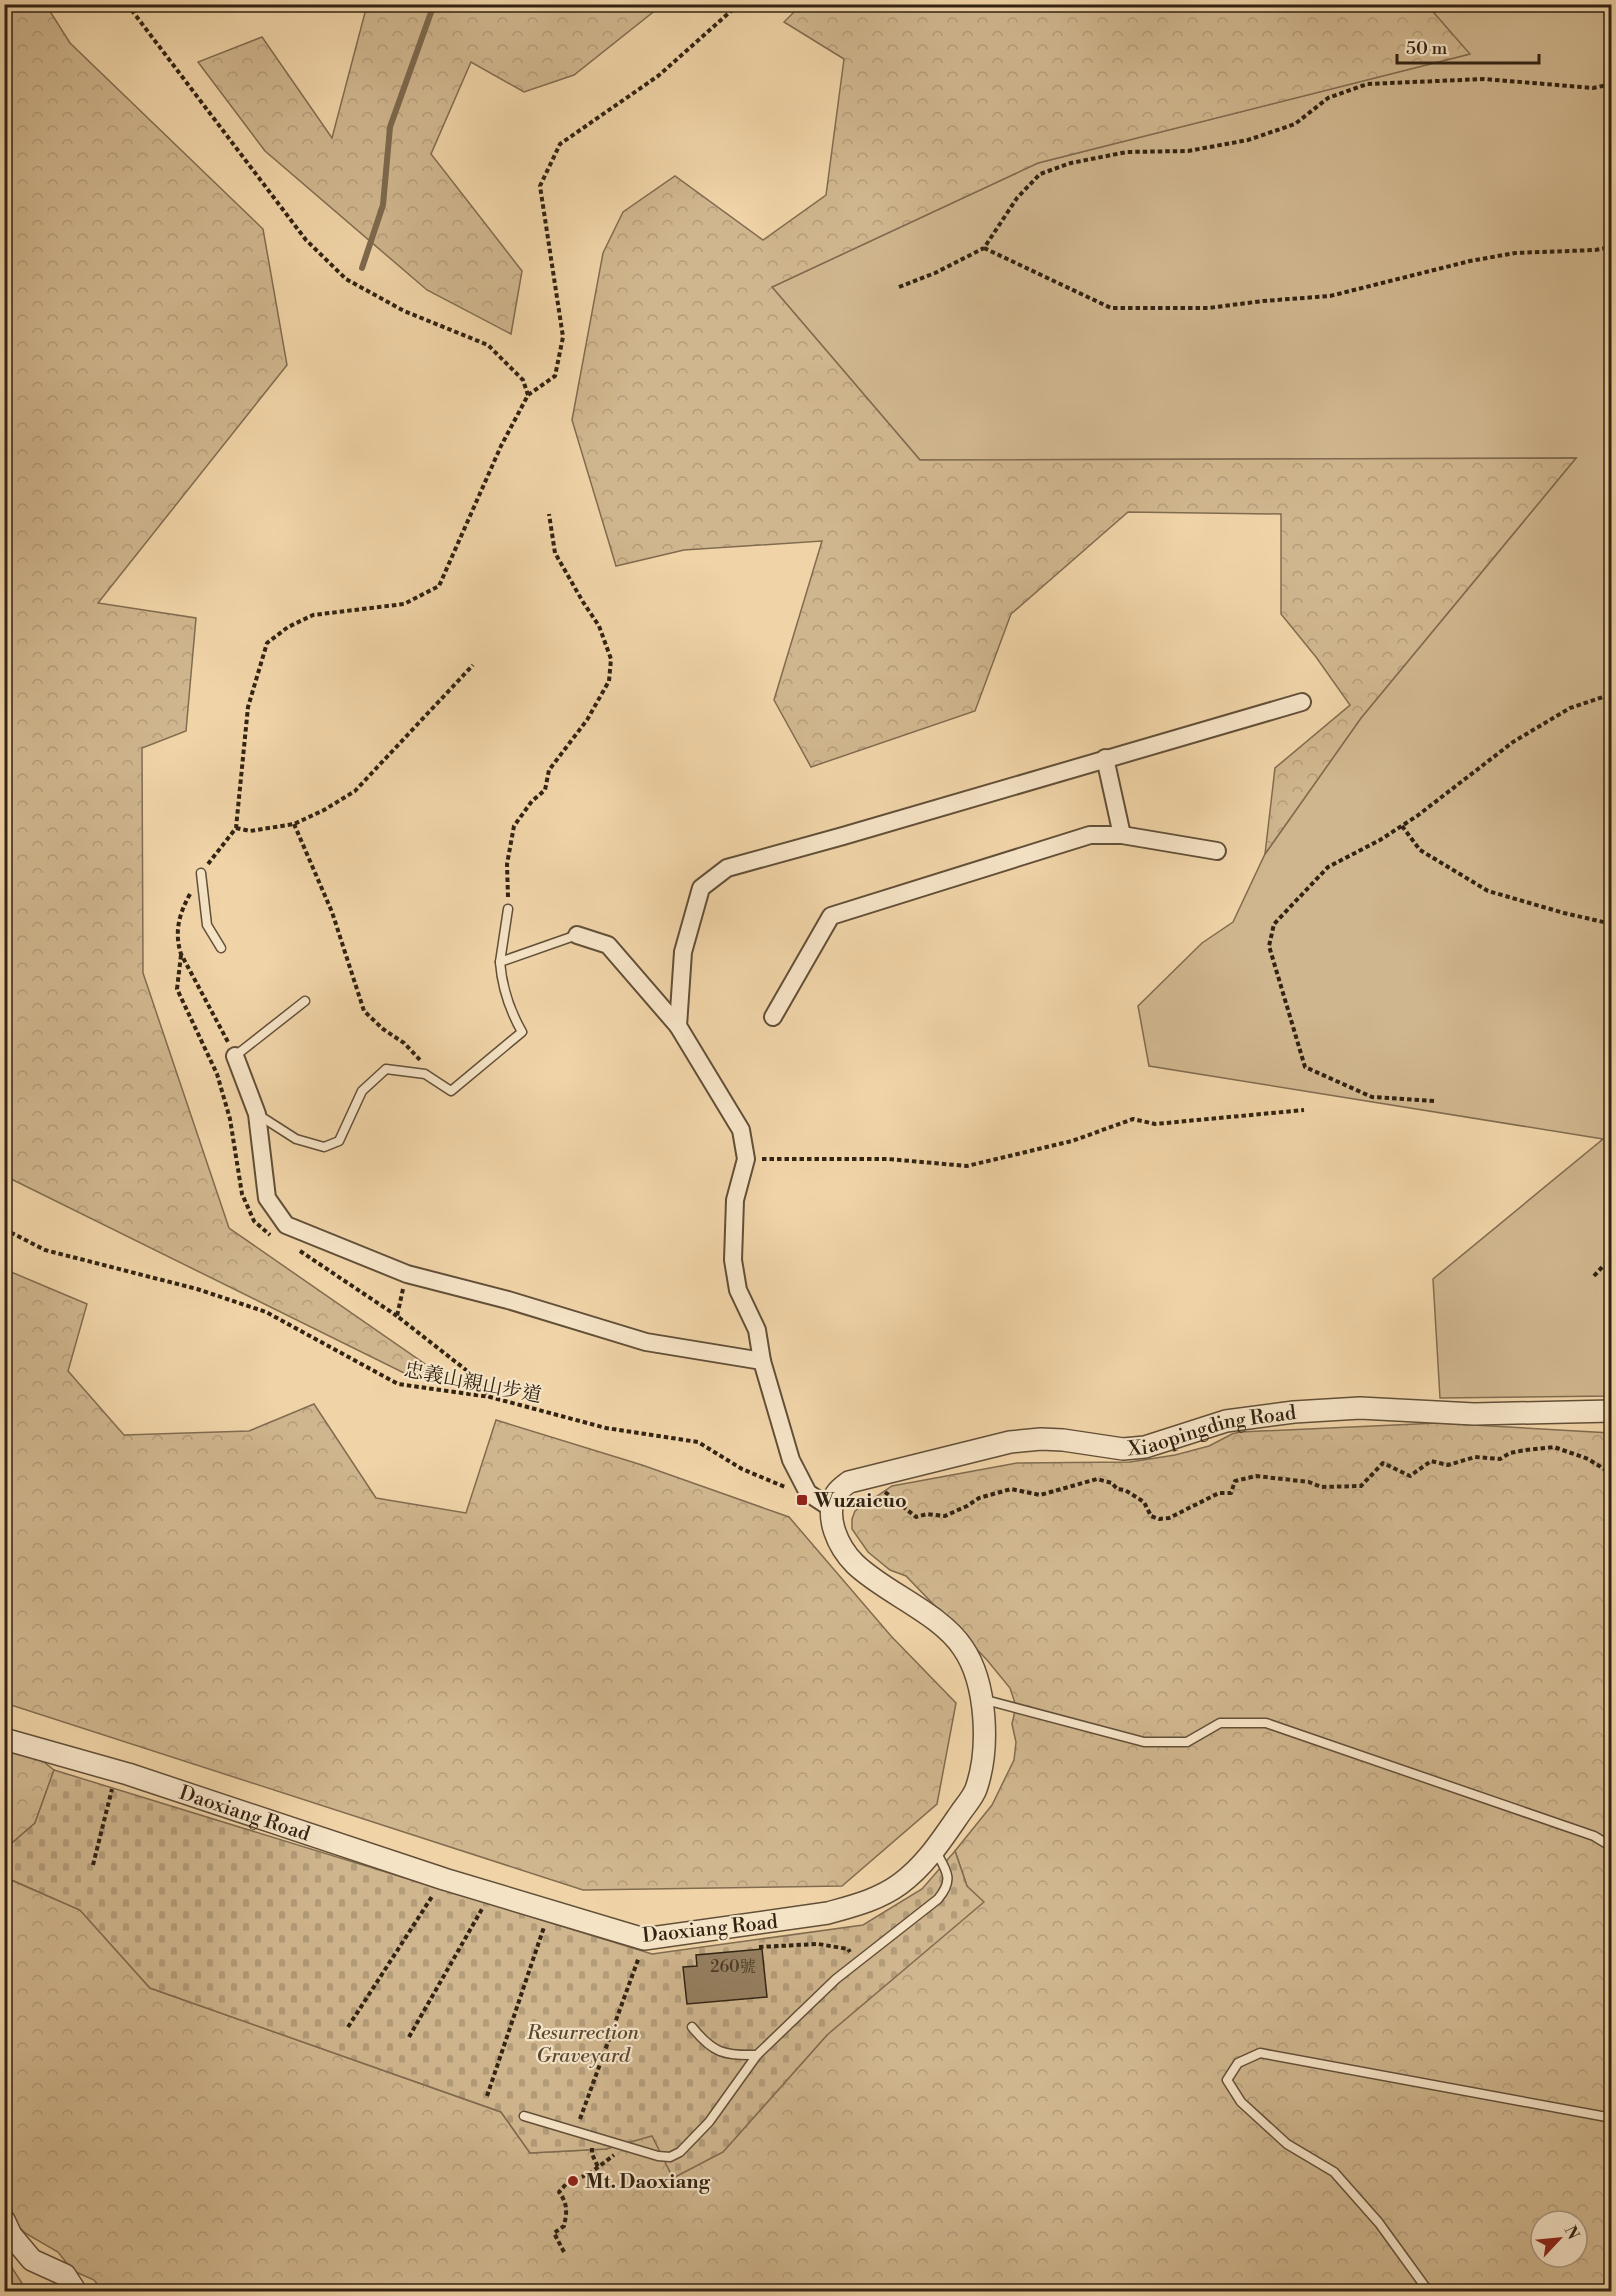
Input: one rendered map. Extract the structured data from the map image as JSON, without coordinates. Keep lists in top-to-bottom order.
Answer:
{
  "streets": {
    "street": ["Xiaopingding Road", "Daoxiang Road"],
    "path": ["忠義山親山步道"]
  },
  "crossings": [
    ["Xiaopingding Road", "Daoxiang Road"]
  ],
  "parks": ["Resurrection Graveyard"],
  "places": {
    "transit": ["Wuzaicuo"],
    "other": ["Mt. Daoxiang"]
  },
  "house_numbers": ["260號"],
  "scale_bar": "50 m",
  "north": "top right"
}
